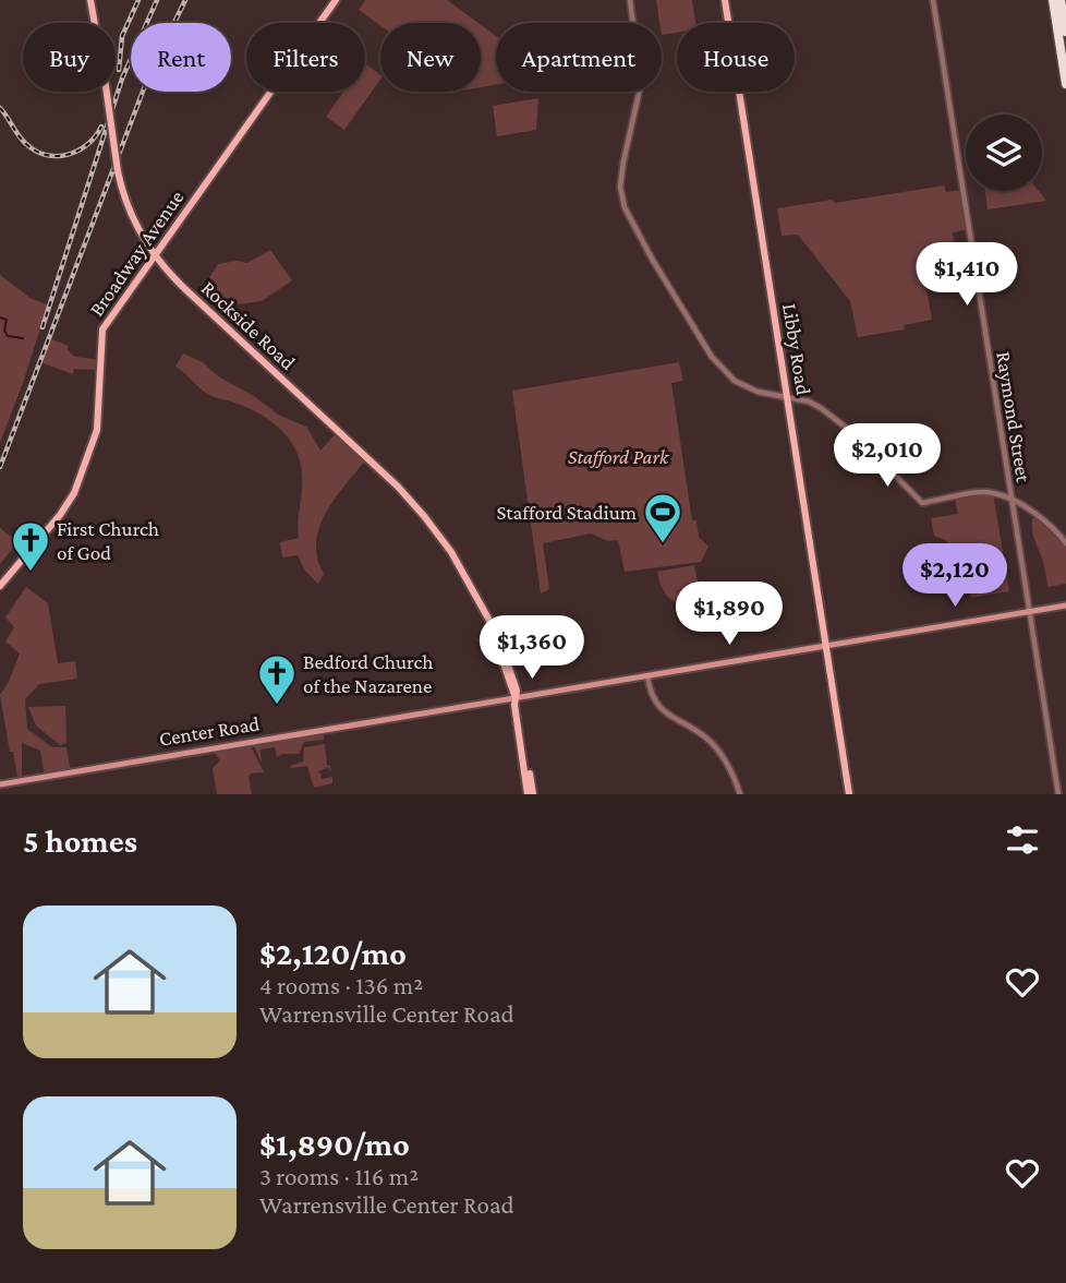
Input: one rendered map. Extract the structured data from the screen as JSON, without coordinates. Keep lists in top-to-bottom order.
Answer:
{
  "streets": {
    "main road": [
      "Broadway Avenue",
      "Rockside Road",
      "Libby Road",
      "Center Road"
    ],
    "street": ["Raymond Street"]
  },
  "crossings": [
    ["Broadway Avenue", "Rockside Road"],
    ["Rockside Road", "Center Road"],
    ["Libby Road", "Center Road"],
    ["Raymond Street", "Center Road"]
  ],
  "parks": ["Stafford Park"],
  "places": {
    "sports": ["Stafford Stadium"],
    "church": ["First Church of God", "Bedford Church of the Nazarene"]
  },
  "page": {
    "chip": [
      "Buy",
      "Rent",
      "Filters",
      "New",
      "Apartment",
      "House"
    ],
    "price": [
      "$1,410",
      "$2,010",
      "$2,120",
      "$1,890",
      "$1,360"
    ],
    "heading": "5 homes",
    "list": [
      {
        "name": "$2,120/mo",
        "note": "4 rooms · 136 m² · Warrensville Center Road"
      },
      {
        "name": "$1,890/mo",
        "note": "3 rooms · 116 m² · Warrensville Center Road"
      }
    ]
  }
}
